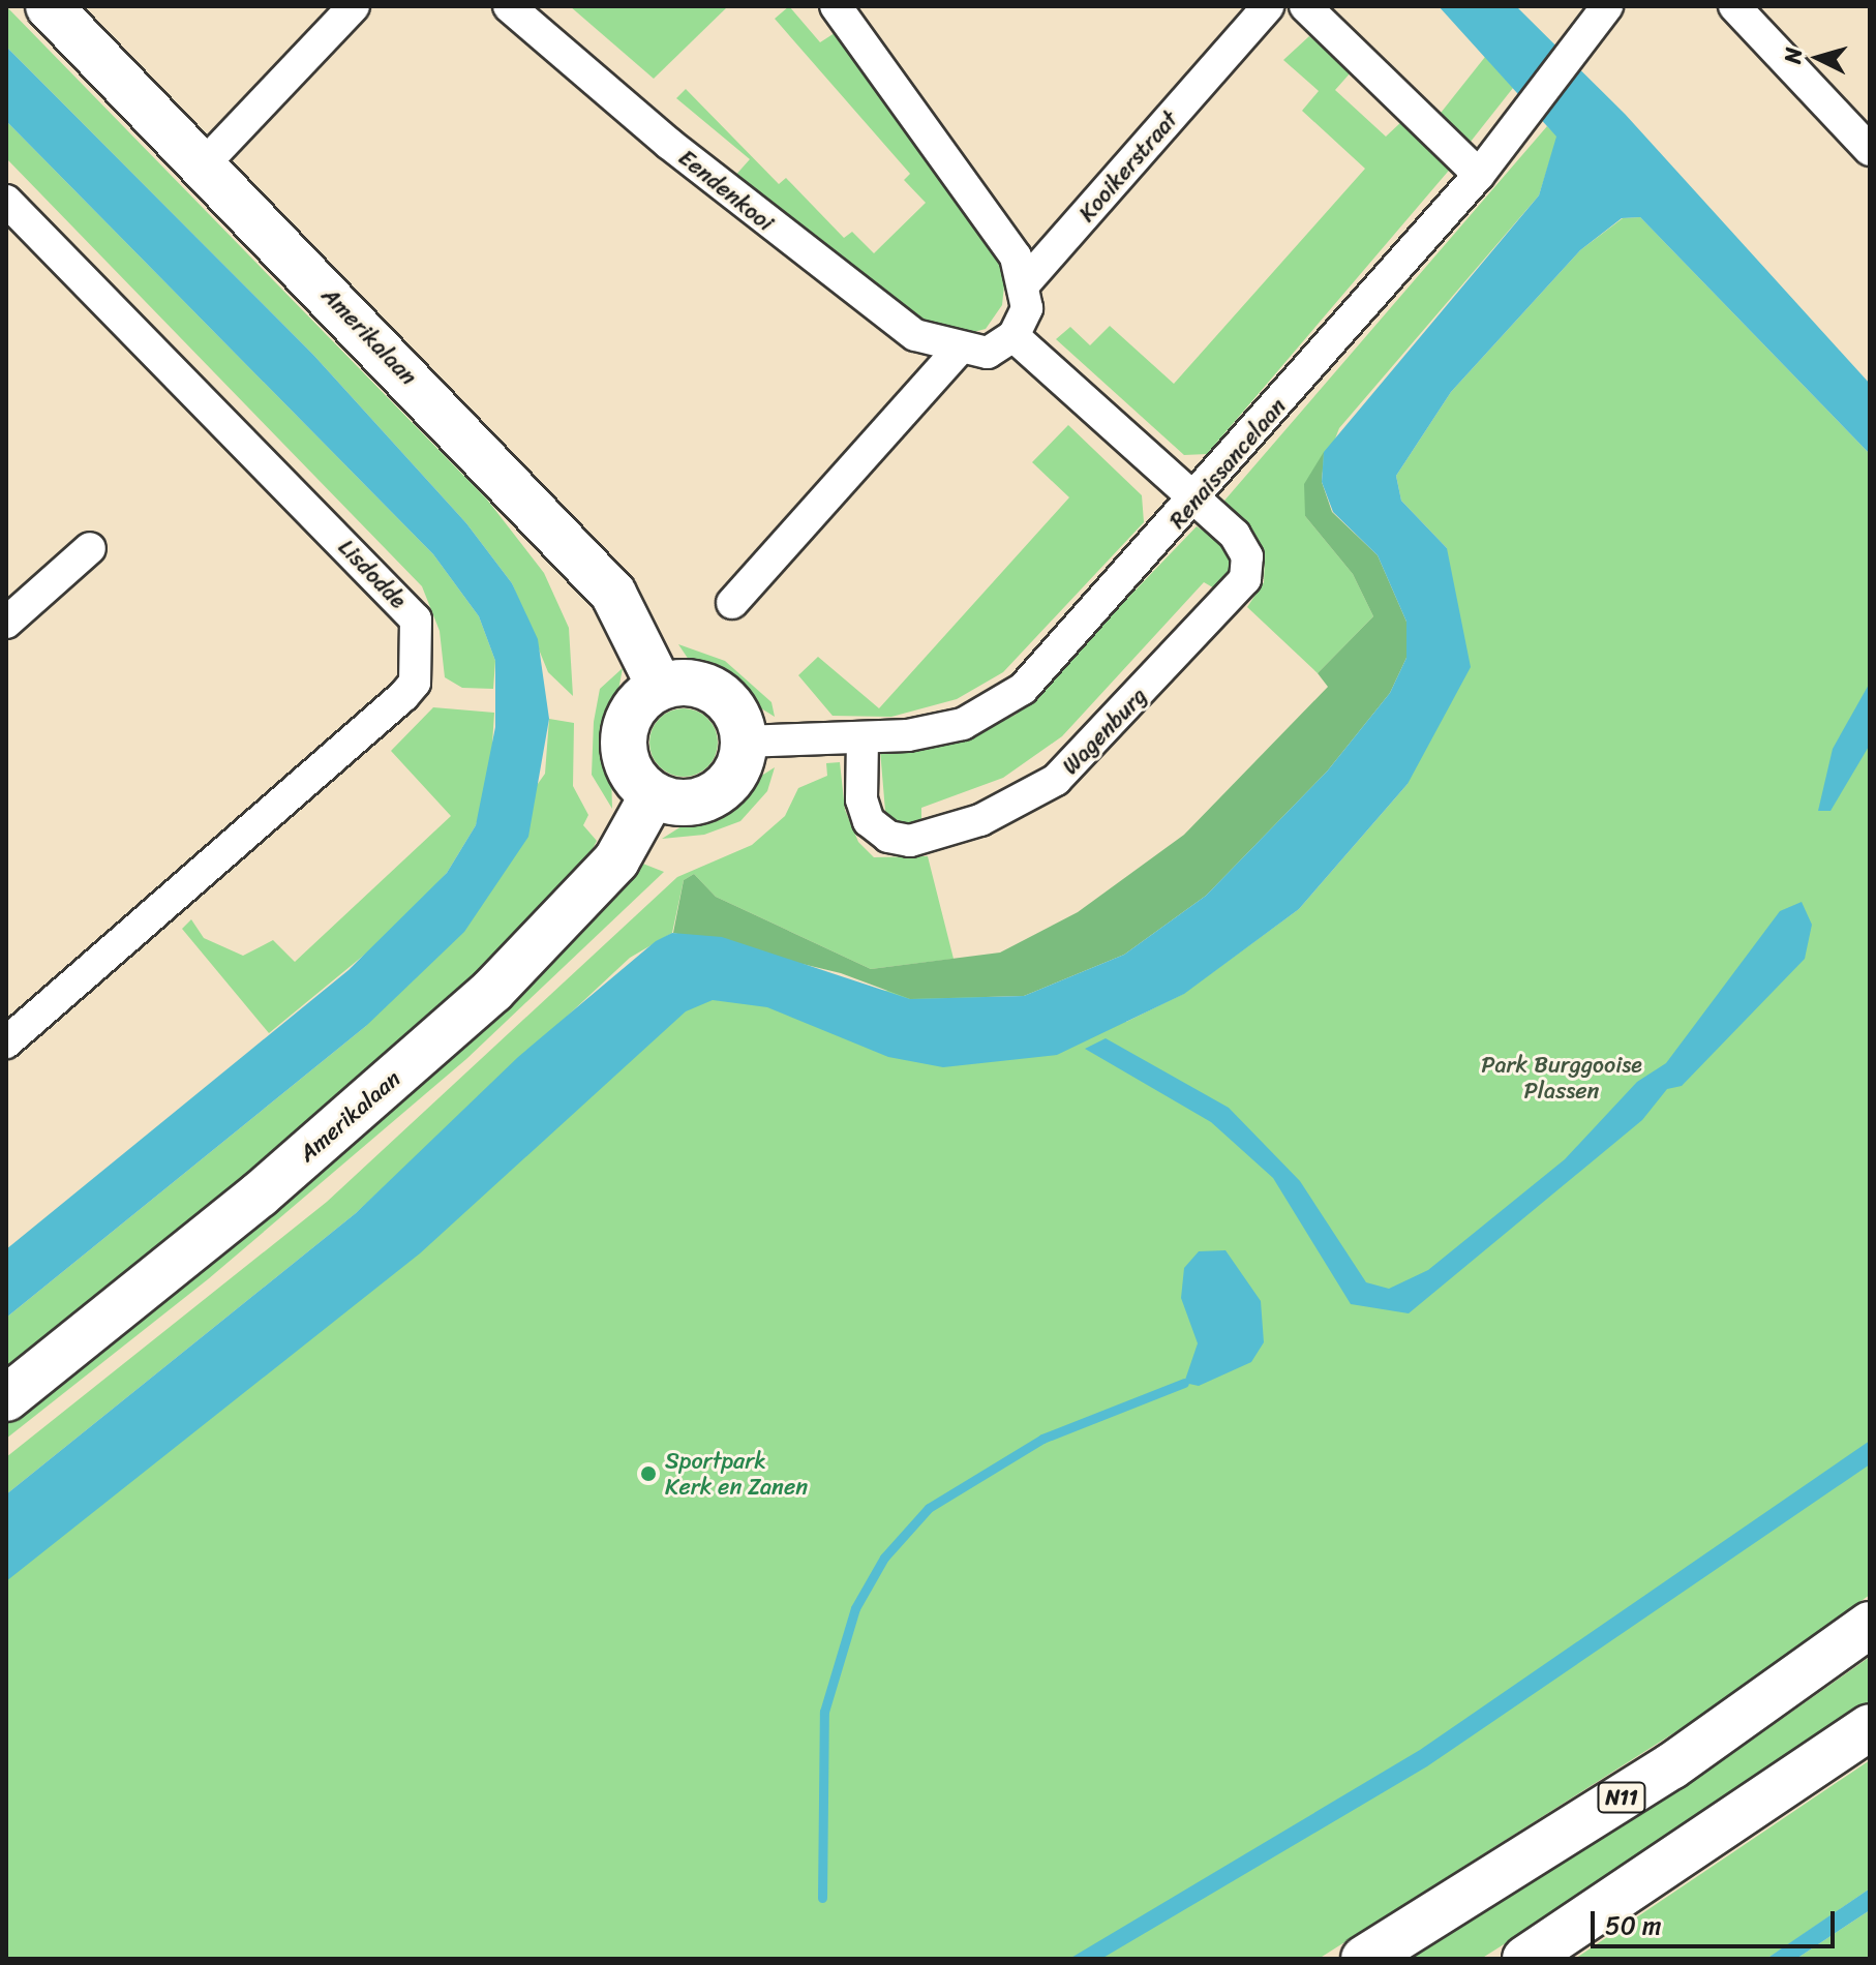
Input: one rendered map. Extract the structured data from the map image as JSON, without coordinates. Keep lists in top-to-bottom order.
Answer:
{
  "streets": {
    "main road": ["Amerikalaan", "N11"],
    "street": [
      "Kooikerstraat",
      "Eendenkooi",
      "Renaissancelaan",
      "Lisdodde",
      "Wagenburg"
    ]
  },
  "crossings": [
    ["Amerikalaan", "Renaissancelaan"],
    ["Renaissancelaan", "Wagenburg"]
  ],
  "parks": ["Park Burggooise Plassen"],
  "places": ["Sportpark Kerk en Zanen"],
  "scale_bar": "50 m",
  "north": "left"
}
